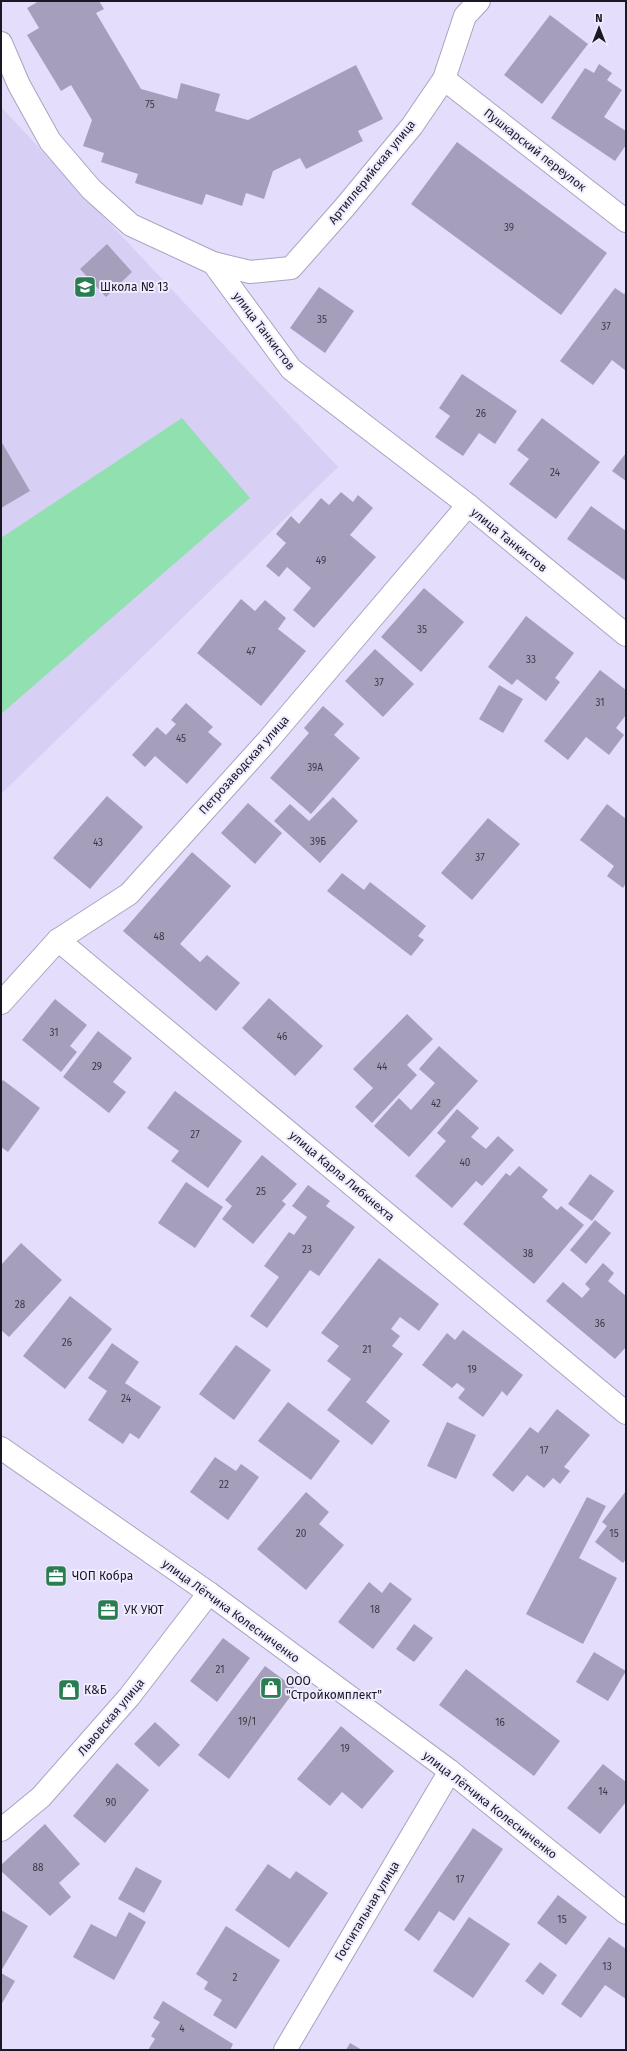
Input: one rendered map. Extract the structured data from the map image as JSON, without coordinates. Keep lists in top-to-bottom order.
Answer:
{
  "streets": {
    "street": [
      "Пушкарский переулок",
      "Артиллерийская улица",
      "улица Танкистов",
      "Петрозаводская улица",
      "улица Карла Либкнехта",
      "улица Лётчика Колесниченко",
      "Львовская улица",
      "Госпитальная улица"
    ]
  },
  "crossings": [
    ["Пушкарский переулок", "Артиллерийская улица"],
    ["Артиллерийская улица", "улица Танкистов"],
    ["улица Танкистов", "Петрозаводская улица"],
    ["Петрозаводская улица", "улица Карла Либкнехта"],
    ["улица Лётчика Колесниченко", "Львовская улица"],
    ["улица Лётчика Колесниченко", "Госпитальная улица"]
  ],
  "places": {
    "school or university": ["Школа № 13"],
    "office": ["ЧОП Кобра", "УК УЮТ"],
    "shop": ["ООО \"Стройкомплект\"", "К&Б"]
  },
  "house_numbers": [
    "75",
    "39",
    "35",
    "37",
    "26",
    "24",
    "49",
    "35",
    "47",
    "33",
    "37",
    "31",
    "45",
    "39А",
    "39Б",
    "43",
    "37",
    "48",
    "31",
    "46",
    "29",
    "44",
    "42",
    "27",
    "40",
    "25",
    "23",
    "38",
    "28",
    "36",
    "26",
    "21",
    "19",
    "24",
    "17",
    "22",
    "20",
    "15",
    "18",
    "21",
    "19/1",
    "16",
    "19",
    "14",
    "90",
    "88",
    "17",
    "15",
    "13",
    "2",
    "4"
  ],
  "north": "top"
}
